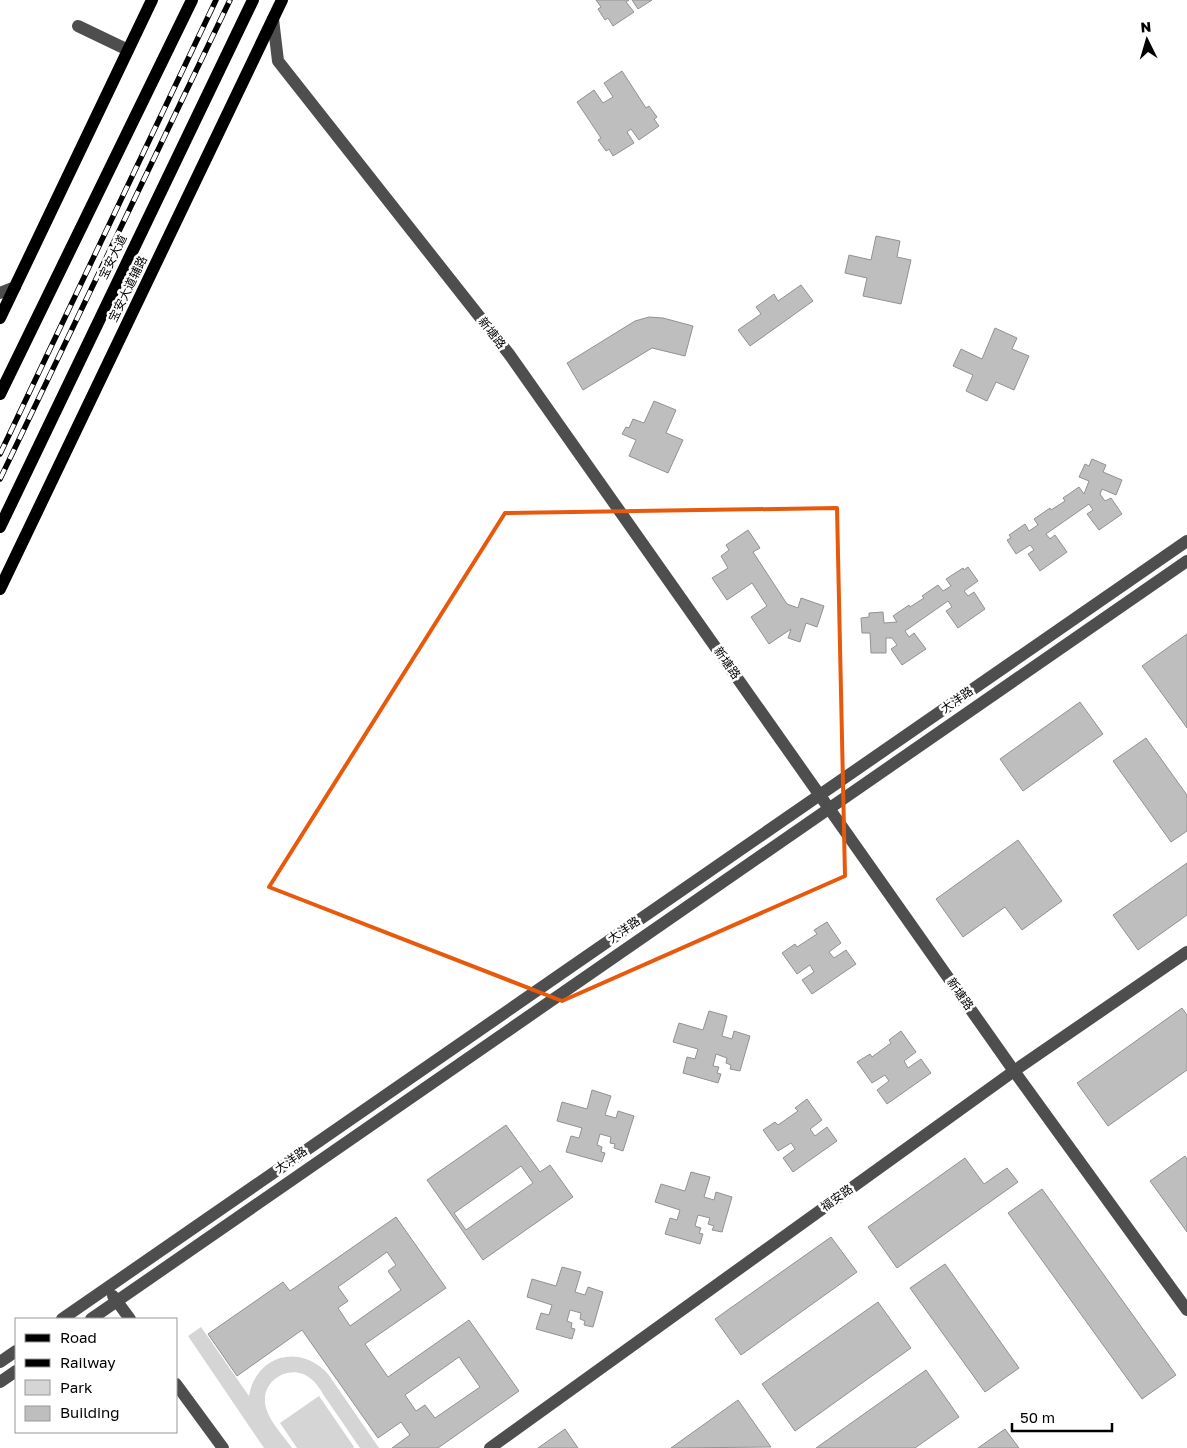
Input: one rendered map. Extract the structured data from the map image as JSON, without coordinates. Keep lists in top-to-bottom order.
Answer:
{
  "streets": {
    "main road": ["宝安大道", "宝安大道辅路"],
    "street": ["新塘路", "大洋路", "福安路"]
  },
  "crossings": [
    ["宝安大道辅路", "新塘路"],
    ["新塘路", "大洋路"],
    ["新塘路", "福安路"]
  ],
  "legend": [
    "Road",
    "Railway",
    "Park",
    "Building"
  ],
  "scale_bar": "50 m",
  "north": "top"
}
